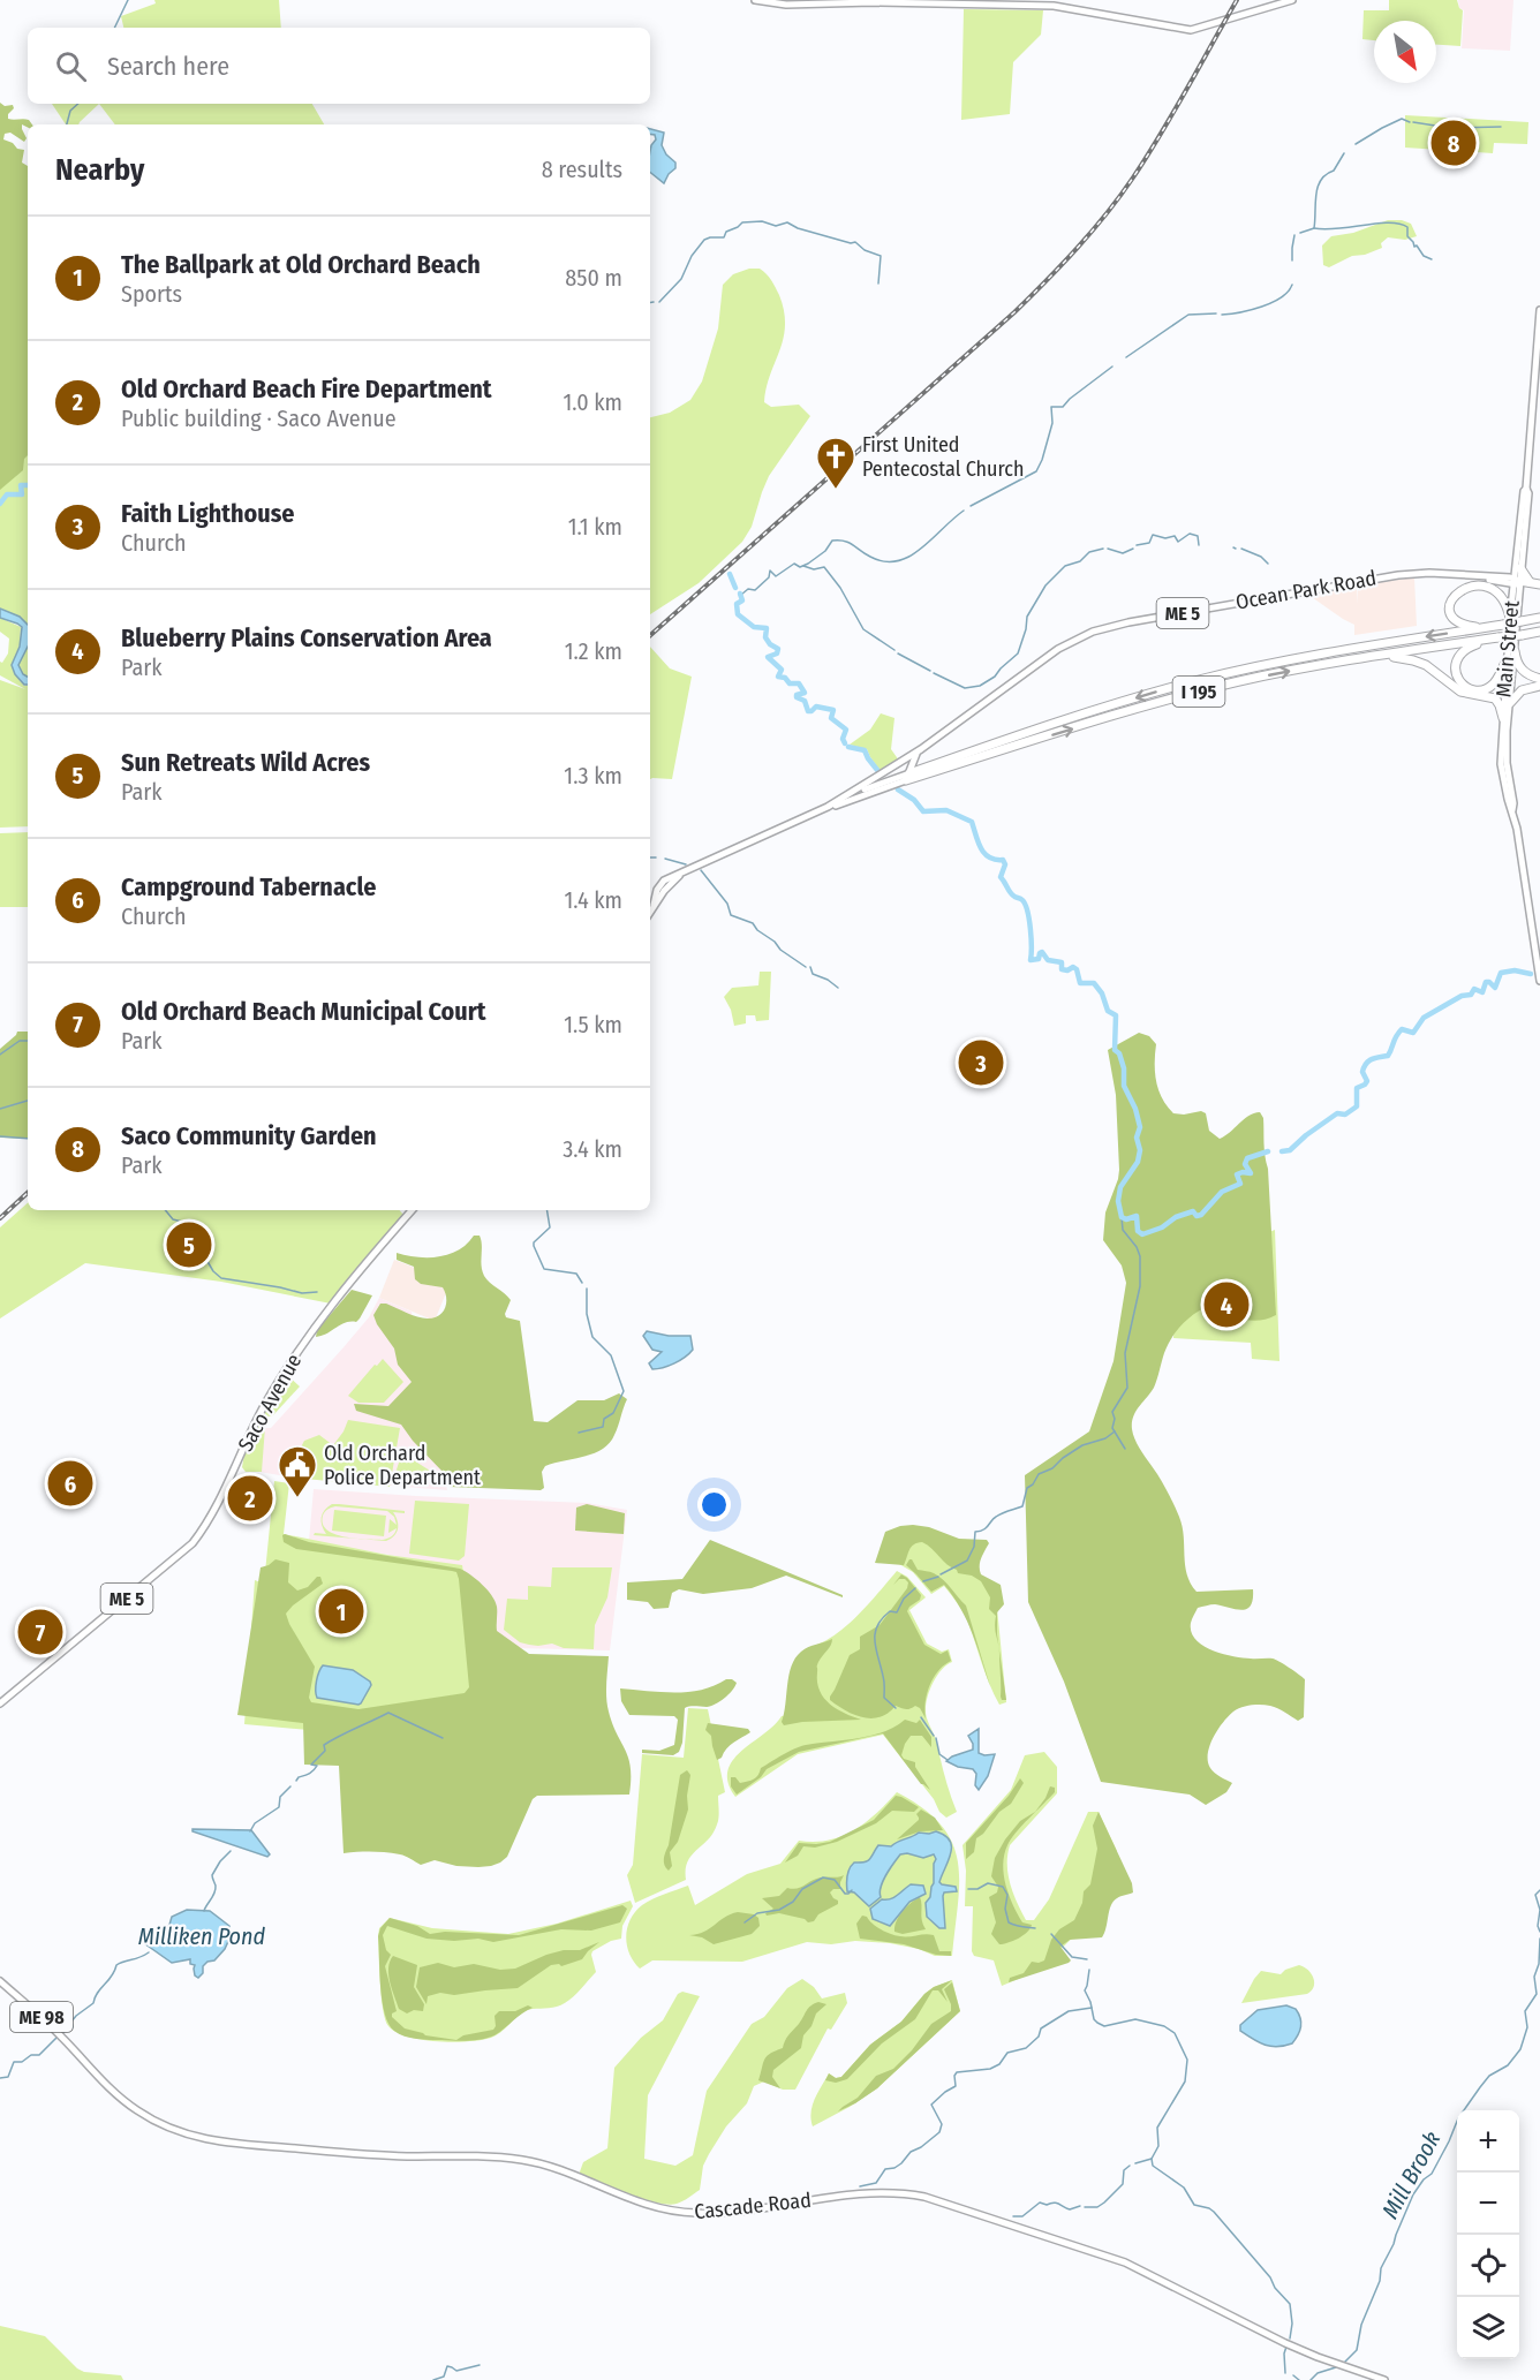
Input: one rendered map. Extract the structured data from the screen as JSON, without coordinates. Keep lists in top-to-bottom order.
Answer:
{
  "streets": {
    "highway": ["I 195"],
    "main road": [
      "Ocean Park Road",
      "ME 5",
      "Main Street",
      "Saco Avenue",
      "ME 98",
      "Cascade Road"
    ]
  },
  "crossings": [
    ["Ocean Park Road", "ME 5"],
    ["Ocean Park Road", "Main Street"],
    ["Ocean Park Road", "I 195"]
  ],
  "water": ["Milliken Pond", "Mill Brook"],
  "places": {
    "church": ["First United Pentecostal Church"],
    "public building": ["Old Orchard Police Department"]
  },
  "north": "bottom right",
  "page": {
    "search": "Search here",
    "pins": [
      "8",
      "3",
      "5",
      "4",
      "6",
      "2",
      "1",
      "7"
    ],
    "heading": ["Nearby", "8 results"],
    "list": [
      {
        "mark": "1",
        "name": "The Ballpark at Old Orchard Beach",
        "note": "Sports",
        "value": "850 m"
      },
      {
        "mark": "2",
        "name": "Old Orchard Beach Fire Department",
        "note": "Public building · Saco Avenue",
        "value": "1.0 km"
      },
      {
        "mark": "3",
        "name": "Faith Lighthouse",
        "note": "Church",
        "value": "1.1 km"
      },
      {
        "mark": "4",
        "name": "Blueberry Plains Conservation Area",
        "note": "Park",
        "value": "1.2 km"
      },
      {
        "mark": "5",
        "name": "Sun Retreats Wild Acres",
        "note": "Park",
        "value": "1.3 km"
      },
      {
        "mark": "6",
        "name": "Campground Tabernacle",
        "note": "Church",
        "value": "1.4 km"
      },
      {
        "mark": "7",
        "name": "Old Orchard Beach Municipal Court",
        "note": "Park",
        "value": "1.5 km"
      },
      {
        "mark": "8",
        "name": "Saco Community Garden",
        "note": "Park",
        "value": "3.4 km"
      }
    ],
    "map_buttons": ["+", "−"]
  }
}
